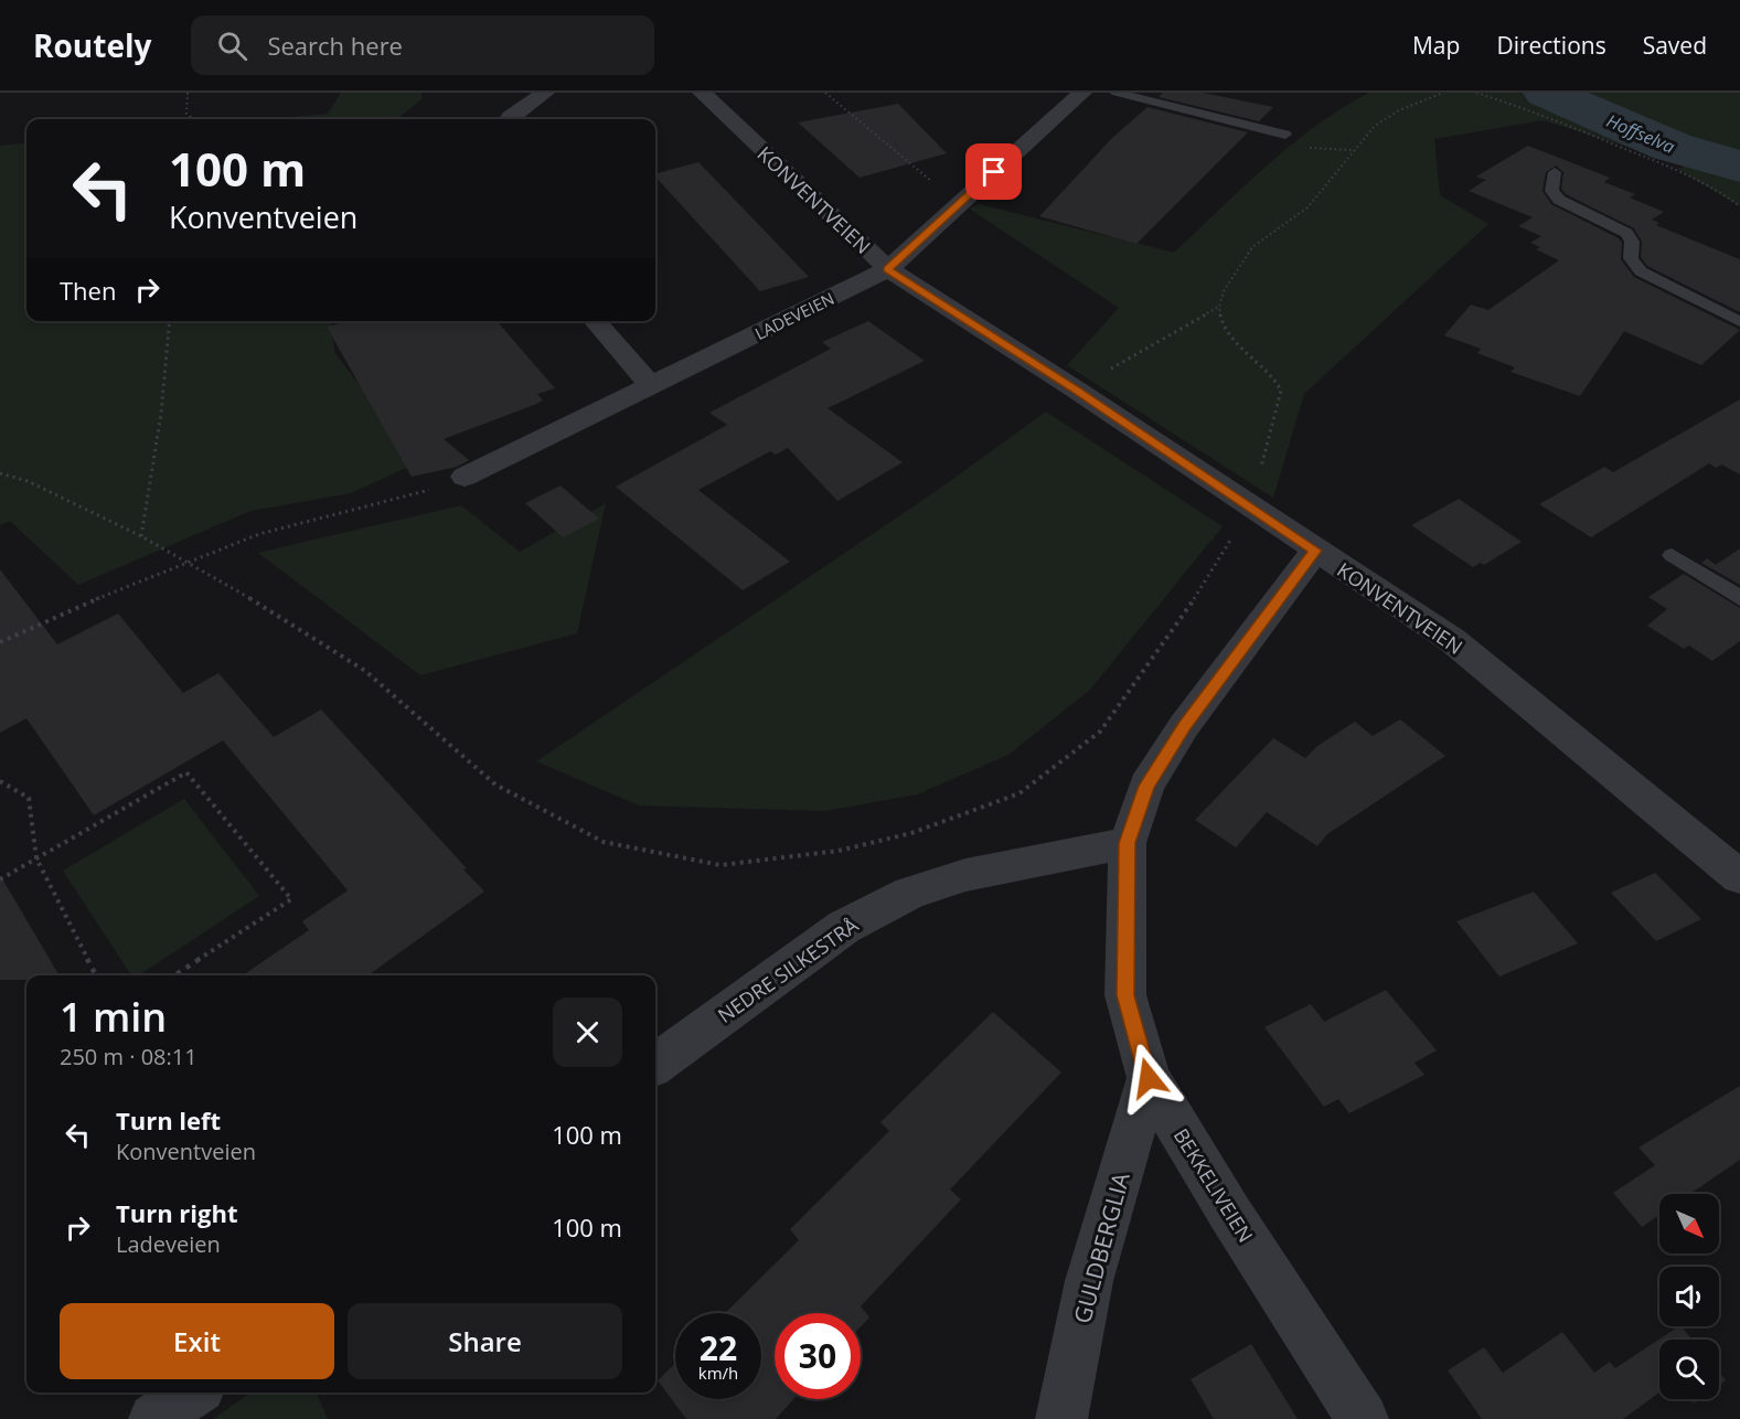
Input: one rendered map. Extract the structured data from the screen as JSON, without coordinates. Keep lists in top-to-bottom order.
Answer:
{
  "streets": {
    "street": [
      "KONVENTVEIEN",
      "LADEVEIEN",
      "NEDRE SILKESTRÅ",
      "BEKKELIVEIEN",
      "GULDBERGLIA"
    ]
  },
  "crossings": [
    ["KONVENTVEIEN", "LADEVEIEN"],
    ["KONVENTVEIEN", "BEKKELIVEIEN"],
    ["NEDRE SILKESTRÅ", "BEKKELIVEIEN"],
    ["BEKKELIVEIEN", "GULDBERGLIA"]
  ],
  "water": ["Hoffselva"],
  "north": "bottom right",
  "page": {
    "header": "Routely",
    "search": "Search here",
    "nav": ["Map", "Directions", "Saved"],
    "turn": ["100 m", "Konventveien"],
    "then": "Then",
    "heading": ["1 min", "250 m · 08:11"],
    "list": [
      {
        "name": "Turn left",
        "note": "Konventveien",
        "value": "100 m"
      },
      {
        "name": "Turn right",
        "note": "Ladeveien",
        "value": "100 m"
      }
    ],
    "buttons": ["Exit", "Share"],
    "speed": "22 km/h",
    "limit": "30"
  }
}
